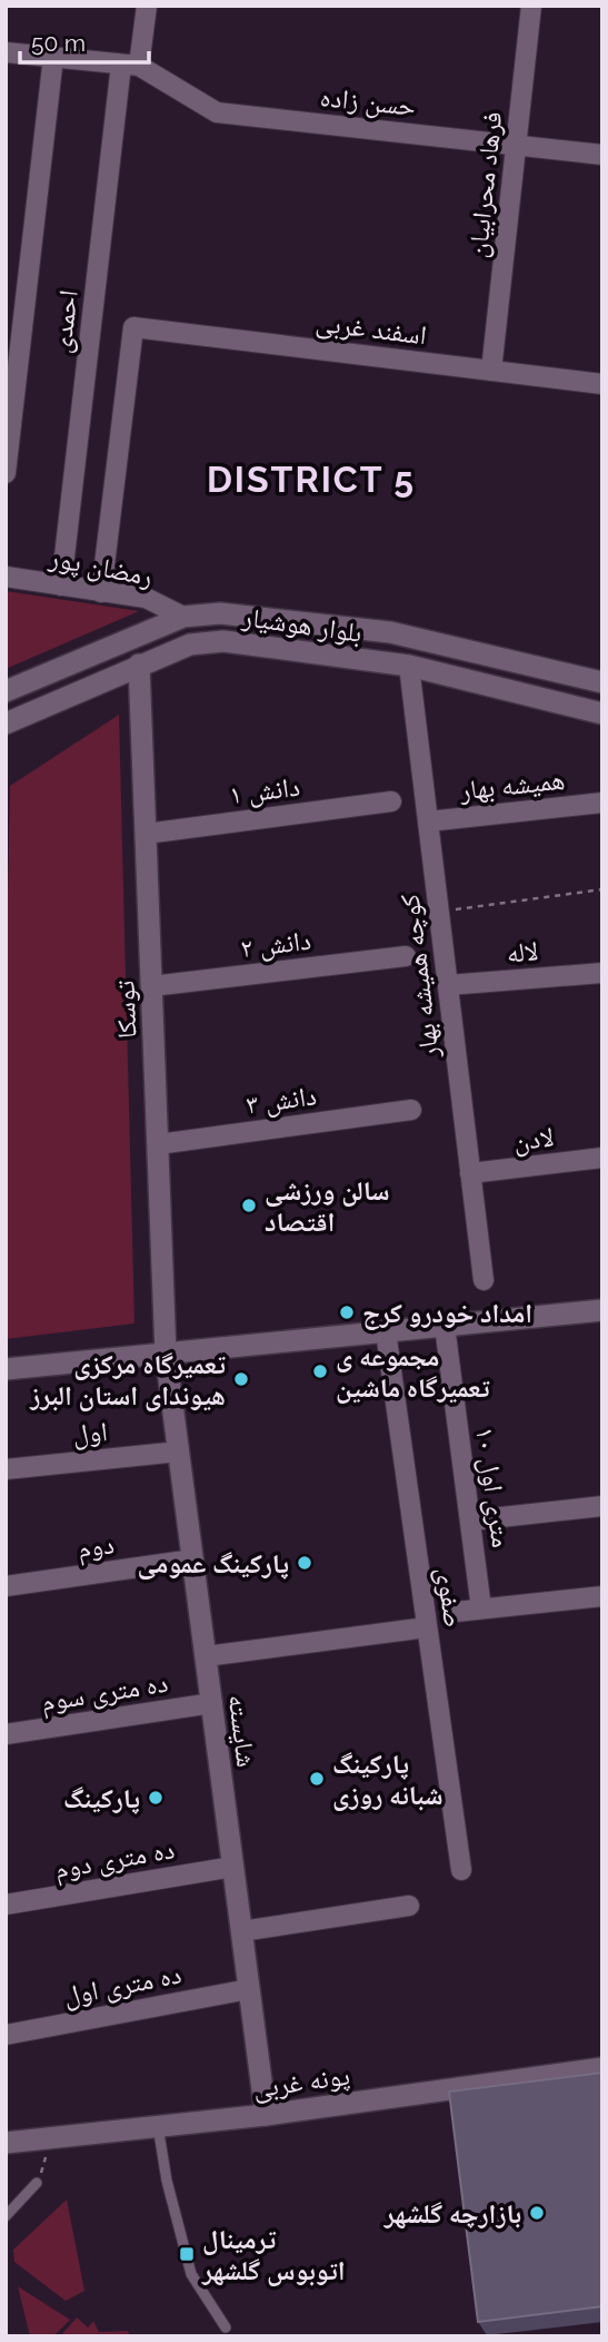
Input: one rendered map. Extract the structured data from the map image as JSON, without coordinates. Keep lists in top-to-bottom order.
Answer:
{
  "streets": {
    "street": [
      "حسن زاده",
      "فرهاد محرابیان",
      "احمدی",
      "اسفند غربی",
      "رمضان پور",
      "بلوار هوشیار",
      "همیشه بهار",
      "دانش ۱",
      "دانش ۲",
      "لاله",
      "کوچه همیشه بهار",
      "توسکا",
      "دانش ۳",
      "لادن",
      "اول",
      "۱۰ متری اول",
      "دوم",
      "صفوی",
      "ده متری سوم",
      "شایسته",
      "ده متری دوم",
      "ده متری اول",
      "پونه غربی"
    ]
  },
  "crossings": [
    ["حسن زاده", "فرهاد محرابیان"],
    ["حسن زاده", "احمدی"],
    ["فرهاد محرابیان", "اسفند غربی"],
    ["احمدی", "رمضان پور"],
    ["اسفند غربی", "رمضان پور"],
    ["رمضان پور", "بلوار هوشیار"],
    ["بلوار هوشیار", "کوچه همیشه بهار"],
    ["بلوار هوشیار", "توسکا"],
    ["همیشه بهار", "کوچه همیشه بهار"],
    ["دانش ۱", "توسکا"],
    ["دانش ۲", "توسکا"],
    ["لاله", "کوچه همیشه بهار"],
    ["کوچه همیشه بهار", "لادن"],
    ["توسکا", "دانش ۳"],
    ["توسکا", "شایسته"],
    ["اول", "شایسته"],
    ["دوم", "شایسته"],
    ["ده متری سوم", "شایسته"],
    ["شایسته", "ده متری دوم"],
    ["شایسته", "ده متری اول"],
    ["شایسته", "پونه غربی"]
  ],
  "districts": ["DISTRICT 5"],
  "places": {
    "other": [
      "سالن ورزشی اقتصاد",
      "امداد خودرو کرج",
      "مجموعه ی تعمیرگاه ماشین",
      "تعمیرگاه مرکزی هیوندای استان البرز",
      "پارکینگ عمومی",
      "پارکینگ شبانه روزی",
      "پارکینگ",
      "بازارچه گلشهر"
    ],
    "transit": ["ترمینال اتوبوس گلشهر"]
  },
  "scale_bar": "50 m"
}
